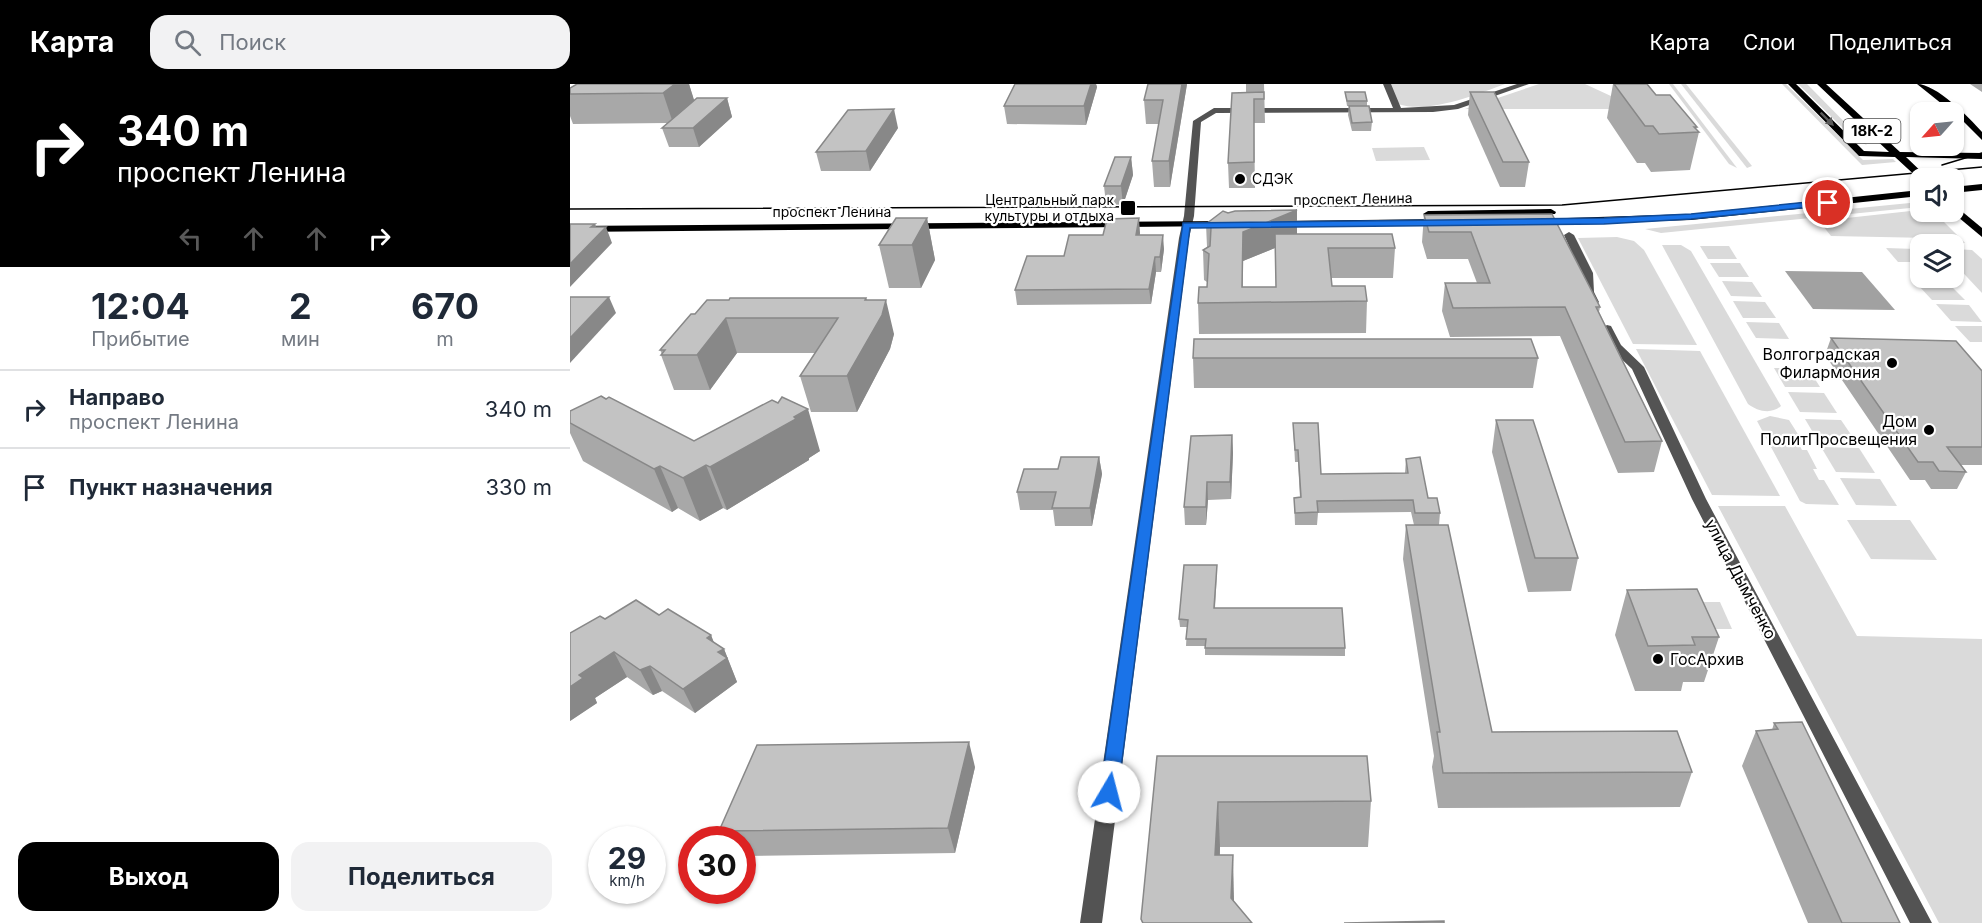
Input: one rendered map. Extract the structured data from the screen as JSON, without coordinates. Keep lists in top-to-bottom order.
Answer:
{
  "streets": {
    "main road": ["18К-2", "проспект Ленина"],
    "street": ["улица Дымченко"]
  },
  "places": {
    "other": [
      "СДЭК",
      "Волгоградская Филармония",
      "Дом ПолитПросвещения",
      "ГосАрхив"
    ],
    "transit": ["Центральный парк культуры и отдыха"]
  },
  "north": "bottom left",
  "page": {
    "header": "Карта",
    "search": "Поиск",
    "nav": ["Карта", "Слои", "Поделиться"],
    "turn": ["340 m", "проспект Ленина"],
    "eta": [
      "12:04",
      "Прибытие",
      "2",
      "мин",
      "670",
      "m"
    ],
    "list": [
      {
        "name": "Направо",
        "note": "проспект Ленина",
        "value": "340 m"
      },
      {
        "name": "Пункт назначения",
        "value": "330 m"
      }
    ],
    "speed": "29 km/h",
    "limit": "30",
    "buttons": ["Выход", "Поделиться"]
  }
}
